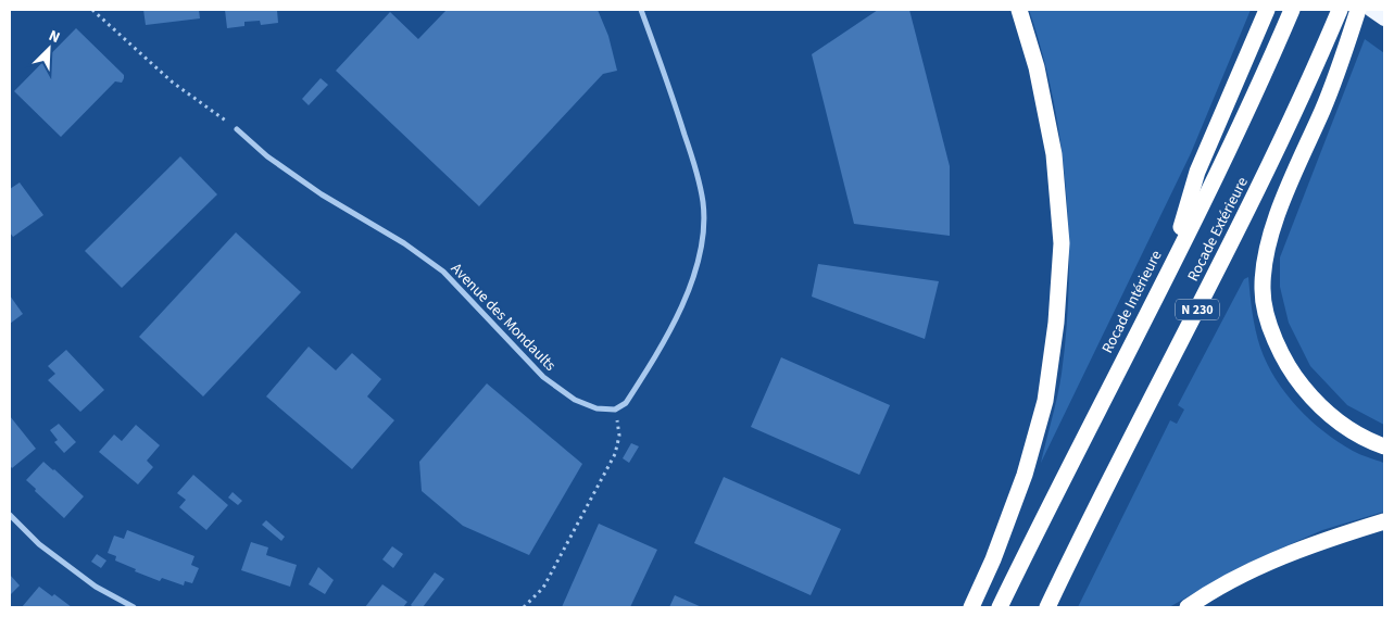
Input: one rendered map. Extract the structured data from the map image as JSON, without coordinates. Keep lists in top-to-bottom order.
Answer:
{
  "streets": {
    "highway": ["Rocade Extérieure", "Rocade Intérieure", "N 230"],
    "street": ["Avenue des Mondaults"]
  },
  "north": "top right"
}
